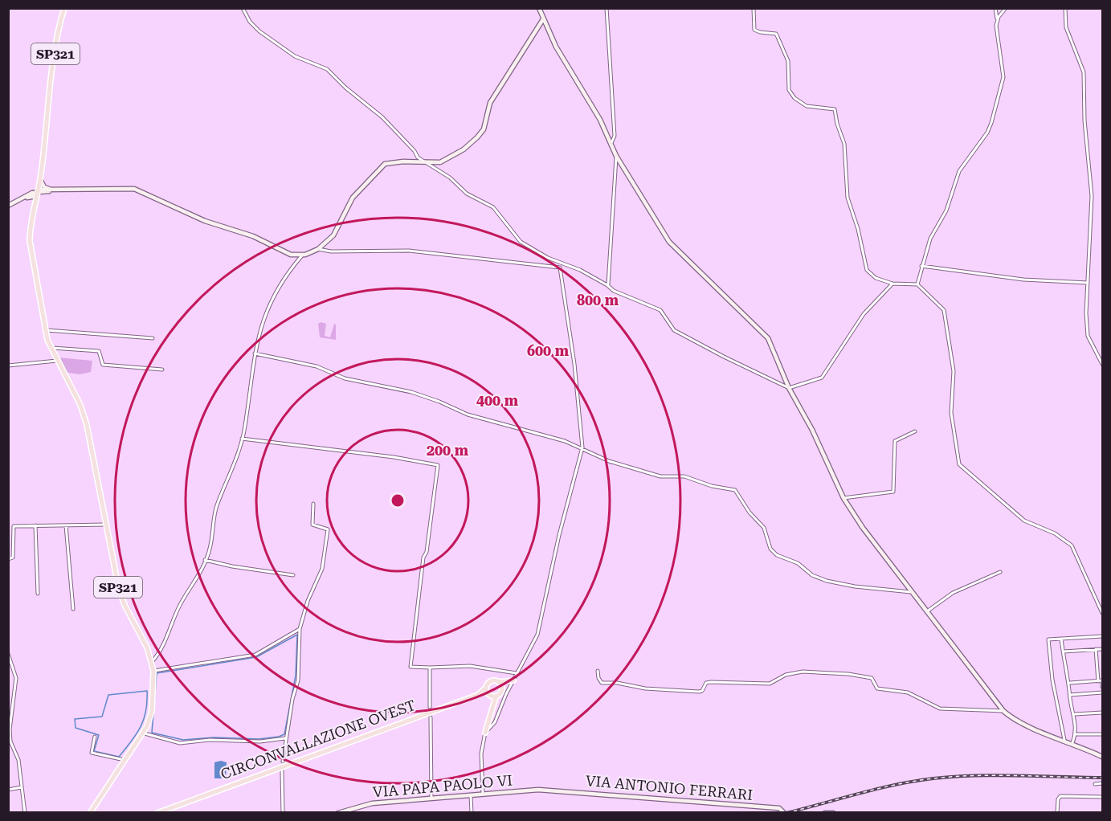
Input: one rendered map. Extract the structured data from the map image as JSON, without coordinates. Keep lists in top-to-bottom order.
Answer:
{
  "streets": {
    "main road": ["SP321", "CIRCONVALLAZIONE OVEST"],
    "street": ["VIA PAPA PAOLO VI", "VIA ANTONIO FERRARI"]
  },
  "crossings": [
    ["VIA PAPA PAOLO VI", "VIA ANTONIO FERRARI"]
  ],
  "rings": [
    "800 m",
    "600 m",
    "400 m",
    "200 m"
  ]
}
